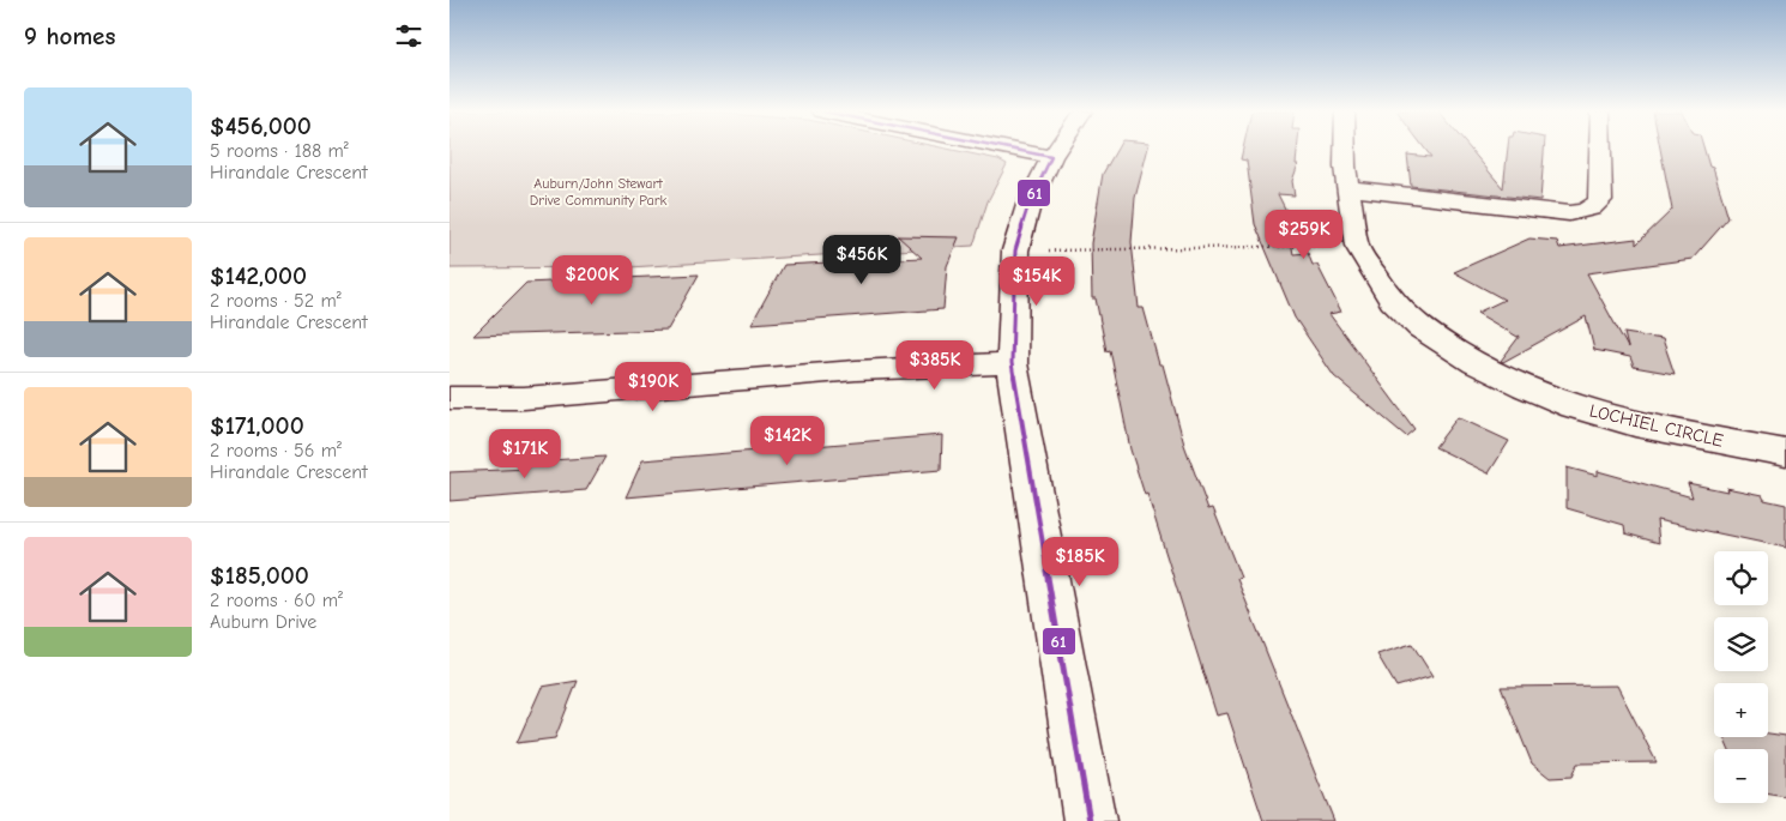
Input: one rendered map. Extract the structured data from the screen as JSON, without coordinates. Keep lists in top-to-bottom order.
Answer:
{
  "streets": {
    "street": ["LOCHIEL CIRCLE"]
  },
  "parks": ["Auburn/John Stewart Drive Community Park"],
  "lines": ["transit line 61"],
  "page": {
    "heading": "9 homes",
    "list": [
      {
        "name": "$456,000",
        "note": "5 rooms · 188 m² · Hirandale Crescent"
      },
      {
        "name": "$142,000",
        "note": "2 rooms · 52 m² · Hirandale Crescent"
      },
      {
        "name": "$171,000",
        "note": "2 rooms · 56 m² · Hirandale Crescent"
      },
      {
        "name": "$185,000",
        "note": "2 rooms · 60 m² · Auburn Drive"
      }
    ],
    "price": [
      "$259K",
      "$456K",
      "$200K",
      "$154K",
      "$385K",
      "$190K",
      "$142K",
      "$171K",
      "$185K"
    ],
    "map_buttons": ["+", "−"]
  }
}
